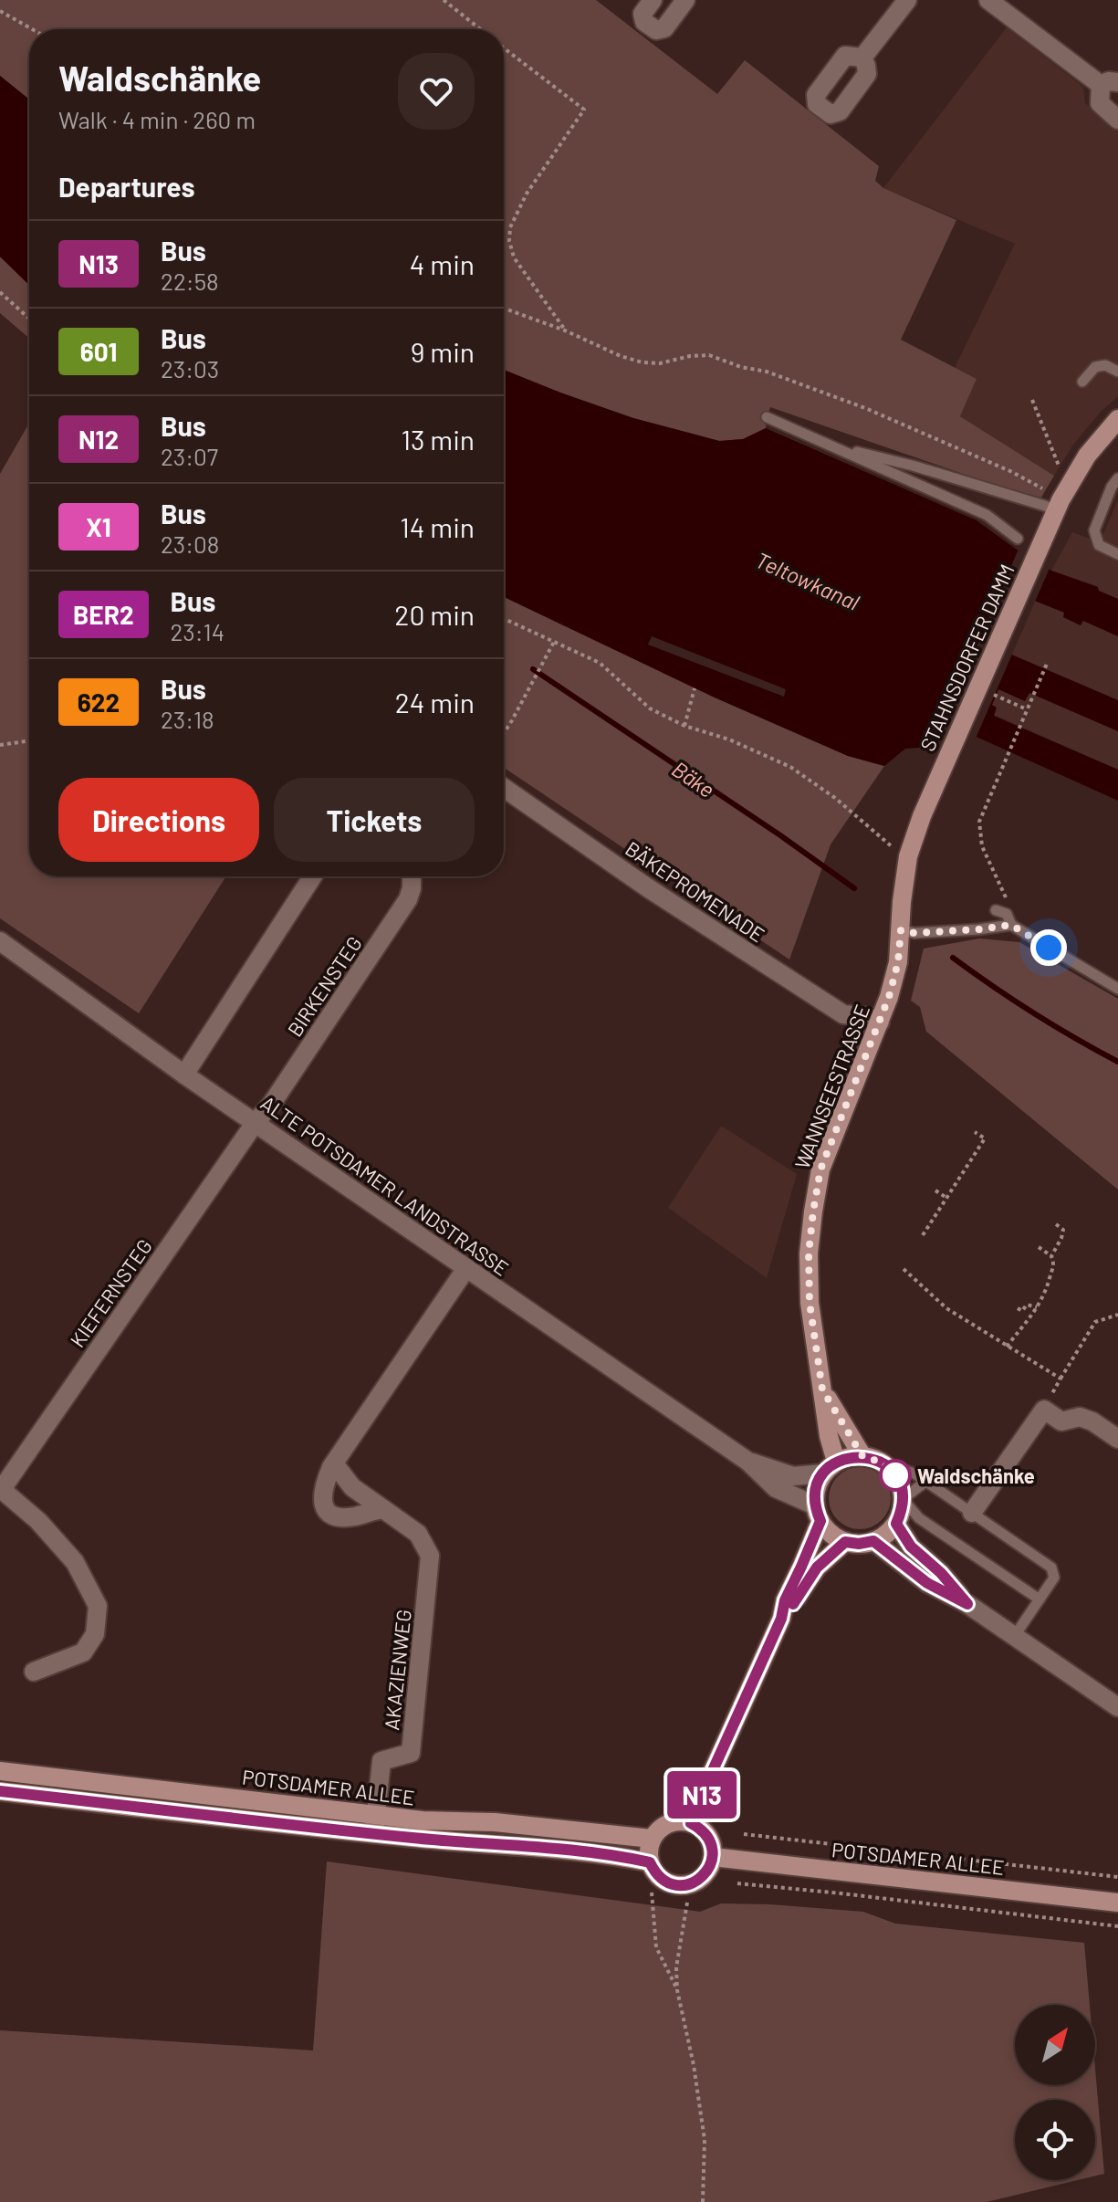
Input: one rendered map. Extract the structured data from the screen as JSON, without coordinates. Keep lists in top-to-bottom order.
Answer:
{
  "streets": {
    "street": [
      "STAHNSDORFER DAMM",
      "BÄKEPROMENADE",
      "BIRKENSTEG",
      "WANNSEESTRASSE",
      "ALTE POTSDAMER LANDSTRASSE",
      "KIEFERNSTEG",
      "AKAZIENWEG",
      "POTSDAMER ALLEE"
    ]
  },
  "crossings": [
    ["STAHNSDORFER DAMM", "WANNSEESTRASSE"],
    ["BÄKEPROMENADE", "WANNSEESTRASSE"],
    ["BIRKENSTEG", "ALTE POTSDAMER LANDSTRASSE"],
    ["BIRKENSTEG", "KIEFERNSTEG"],
    ["WANNSEESTRASSE", "ALTE POTSDAMER LANDSTRASSE"],
    ["ALTE POTSDAMER LANDSTRASSE", "KIEFERNSTEG"],
    ["AKAZIENWEG", "POTSDAMER ALLEE"]
  ],
  "water": ["Teltowkanal", "Bäke"],
  "places": ["Waldschänke"],
  "lines": ["bus line N13"],
  "north": "top right",
  "page": {
    "on_map": "N13",
    "heading": [
      ["Waldschänke", "Walk · 4 min · 260 m"],
      "Departures"
    ],
    "list": [
      {
        "mark": "N13",
        "name": "Bus",
        "note": "22:58",
        "value": "4 min"
      },
      {
        "mark": "601",
        "name": "Bus",
        "note": "23:03",
        "value": "9 min"
      },
      {
        "mark": "N12",
        "name": "Bus",
        "note": "23:07",
        "value": "13 min"
      },
      {
        "mark": "X1",
        "name": "Bus",
        "note": "23:08",
        "value": "14 min"
      },
      {
        "mark": "BER2",
        "name": "Bus",
        "note": "23:14",
        "value": "20 min"
      },
      {
        "mark": "622",
        "name": "Bus",
        "note": "23:18",
        "value": "24 min"
      }
    ],
    "buttons": ["Directions", "Tickets"]
  }
}
